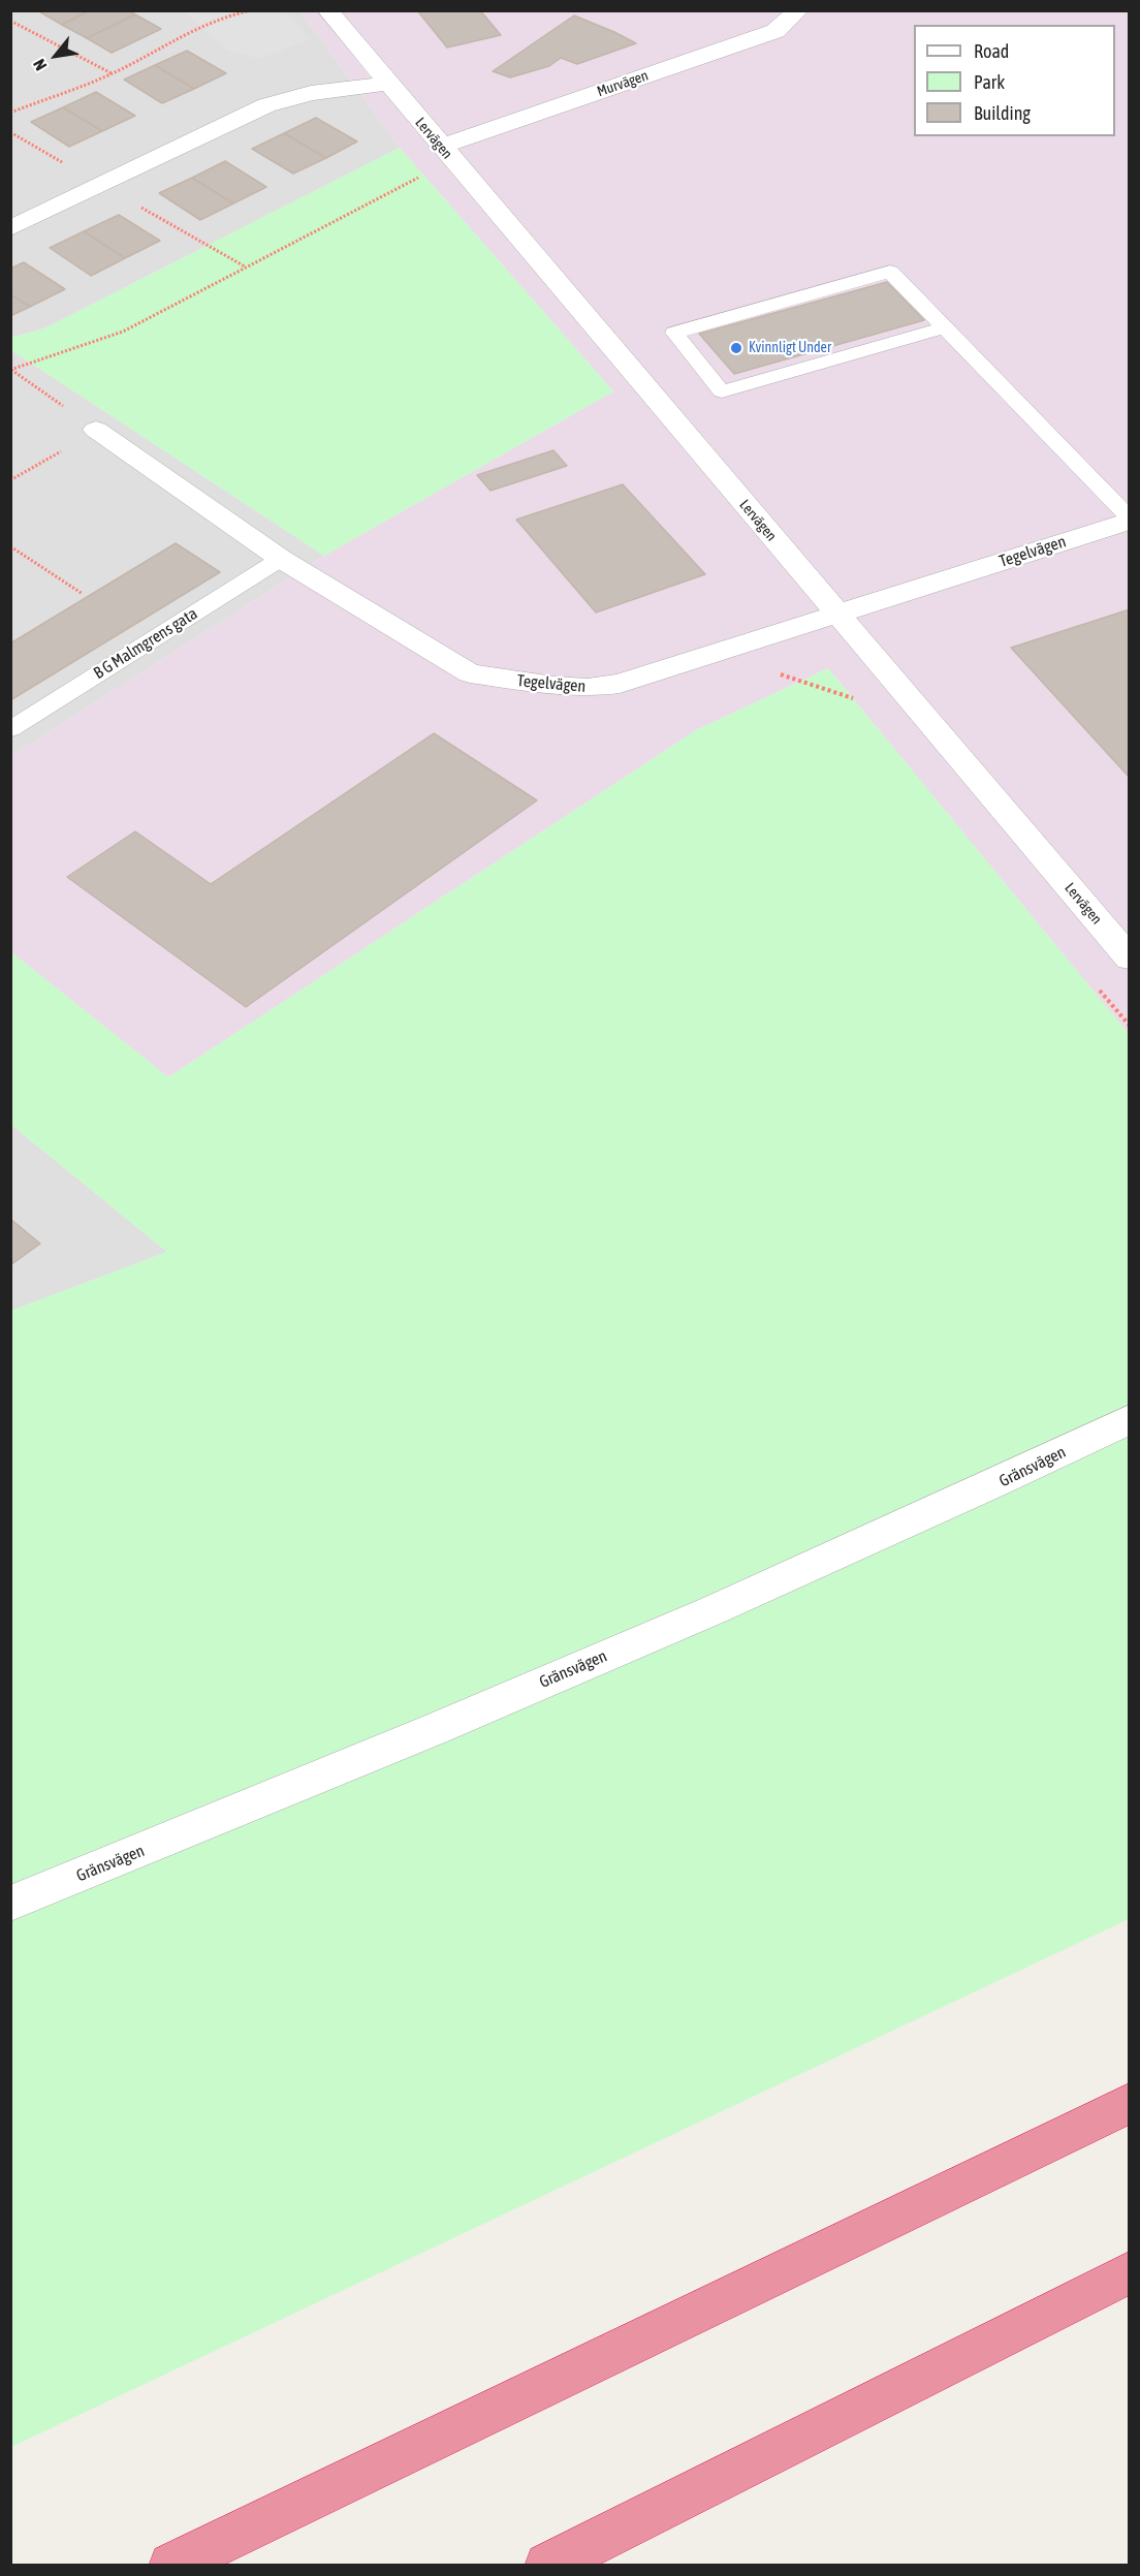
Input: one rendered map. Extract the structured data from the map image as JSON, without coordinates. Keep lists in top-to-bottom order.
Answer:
{
  "streets": {
    "street": [
      "Murvägen",
      "Lervägen",
      "Tegelvägen",
      "Gränsvägen"
    ],
    "lane": ["B G Malmgrens gata"]
  },
  "crossings": [
    ["Murvägen", "Lervägen"],
    ["Lervägen", "Tegelvägen"],
    ["Tegelvägen", "B G Malmgrens gata"]
  ],
  "places": ["Kvinnligt Under"],
  "legend": ["Road", "Park", "Building"],
  "north": "bottom left"
}
